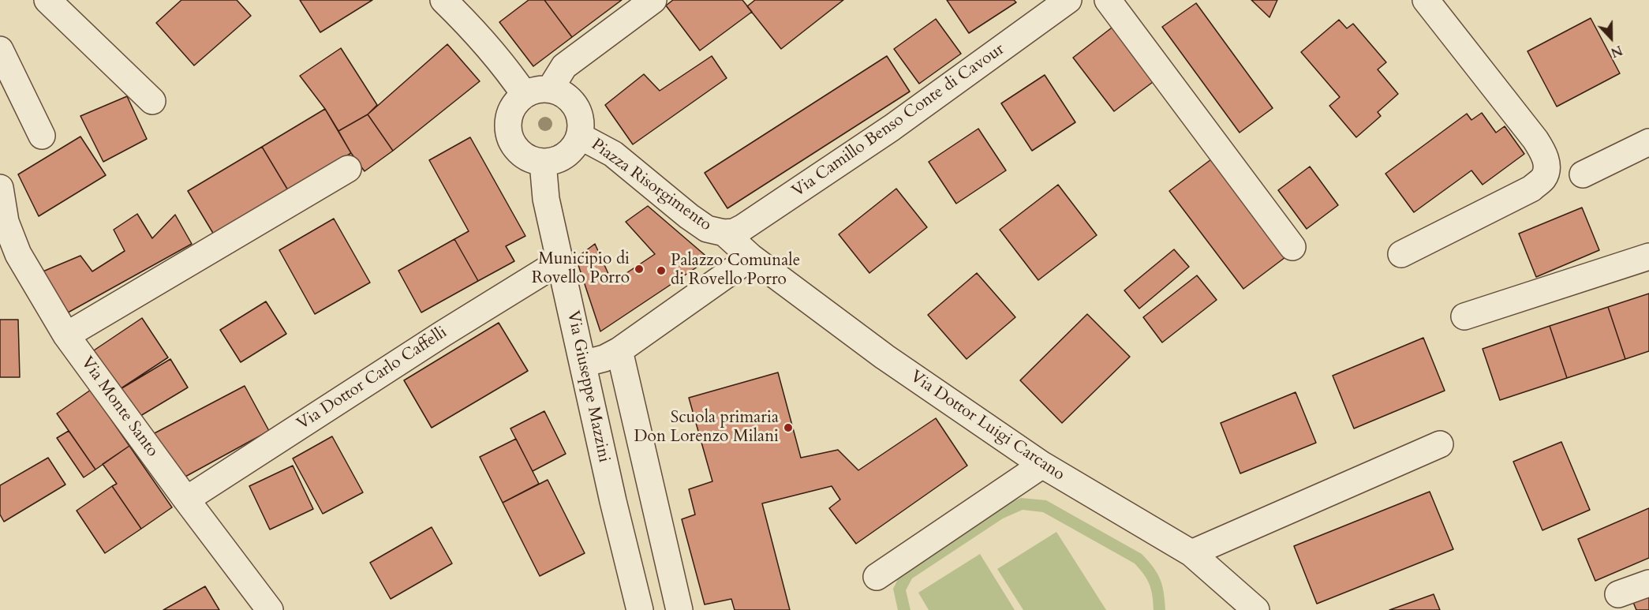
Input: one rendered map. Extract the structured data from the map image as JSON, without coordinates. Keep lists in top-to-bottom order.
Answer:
{
  "streets": {
    "street": [
      "Via Camillo Benso Conte di Cavour",
      "Piazza Risorgimento",
      "Via Dottor Carlo Caffelli",
      "Via Giuseppe Mazzini",
      "Via Monte Santo",
      "Via Dottor Luigi Carcano"
    ]
  },
  "crossings": [
    ["Via Camillo Benso Conte di Cavour", "Piazza Risorgimento"],
    ["Via Camillo Benso Conte di Cavour", "Via Dottor Luigi Carcano"],
    ["Piazza Risorgimento", "Via Giuseppe Mazzini"],
    ["Piazza Risorgimento", "Via Dottor Luigi Carcano"],
    ["Via Dottor Carlo Caffelli", "Via Giuseppe Mazzini"],
    ["Via Dottor Carlo Caffelli", "Via Monte Santo"]
  ],
  "places": ["Municipio di Rovello Porro", "Palazzo Comunale di Rovello Porro", "Scuola primaria Don Lorenzo Milani"],
  "north": "bottom"
}
